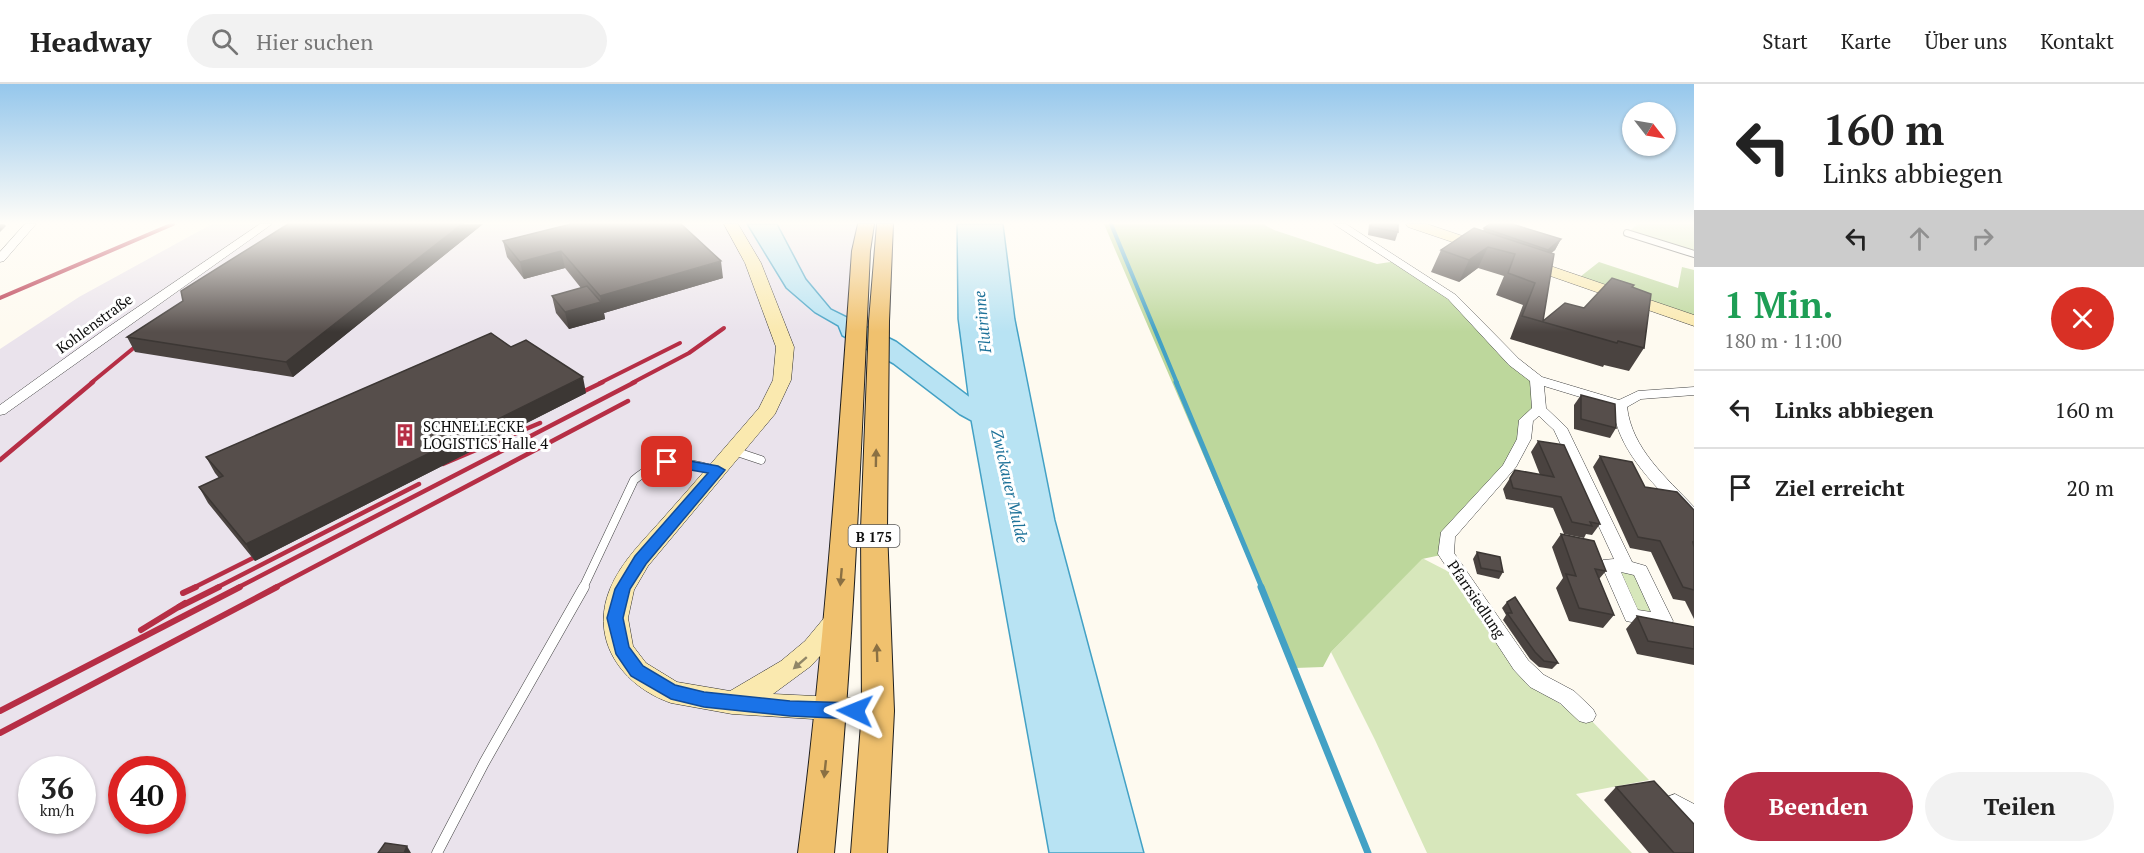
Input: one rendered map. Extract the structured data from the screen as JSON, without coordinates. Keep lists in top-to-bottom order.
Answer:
{
  "streets": {
    "main road": ["B 175"],
    "street": ["Kohlenstraße", "Pfarrsiedlung"]
  },
  "water": ["Flutrinne", "Zwickauer Mulde"],
  "places": {
    "building": ["SCHNELLECKE LOGISTICS Halle 4"]
  },
  "north": "bottom right",
  "page": {
    "header": "Headway",
    "search": "Hier suchen",
    "nav": [
      "Start",
      "Karte",
      "Über uns",
      "Kontakt"
    ],
    "turn": ["160 m", "Links abbiegen"],
    "heading": ["1 Min.", "180 m · 11:00"],
    "list": [
      {
        "name": "Links abbiegen",
        "value": "160 m"
      },
      {
        "name": "Ziel erreicht",
        "value": "20 m"
      }
    ],
    "speed": "36 km/h",
    "limit": "40",
    "buttons": ["Beenden", "Teilen"]
  }
}
